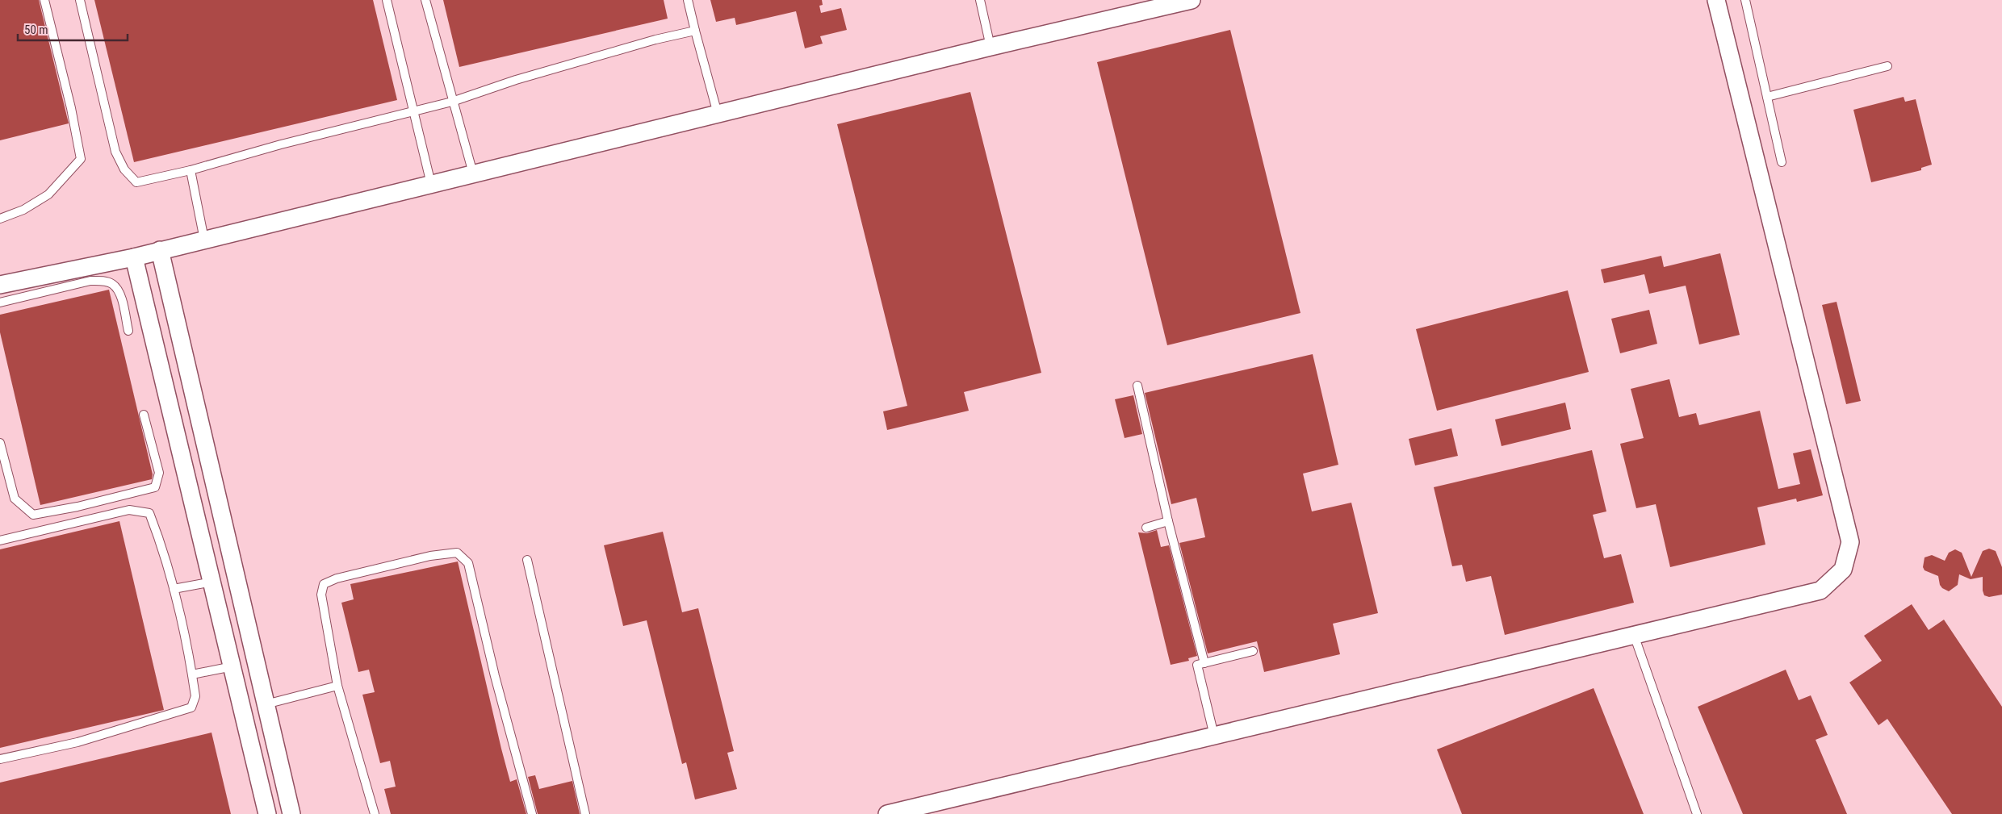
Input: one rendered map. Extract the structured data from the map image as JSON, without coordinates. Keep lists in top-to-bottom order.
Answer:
{
  "scale_bar": "50 m"
}
